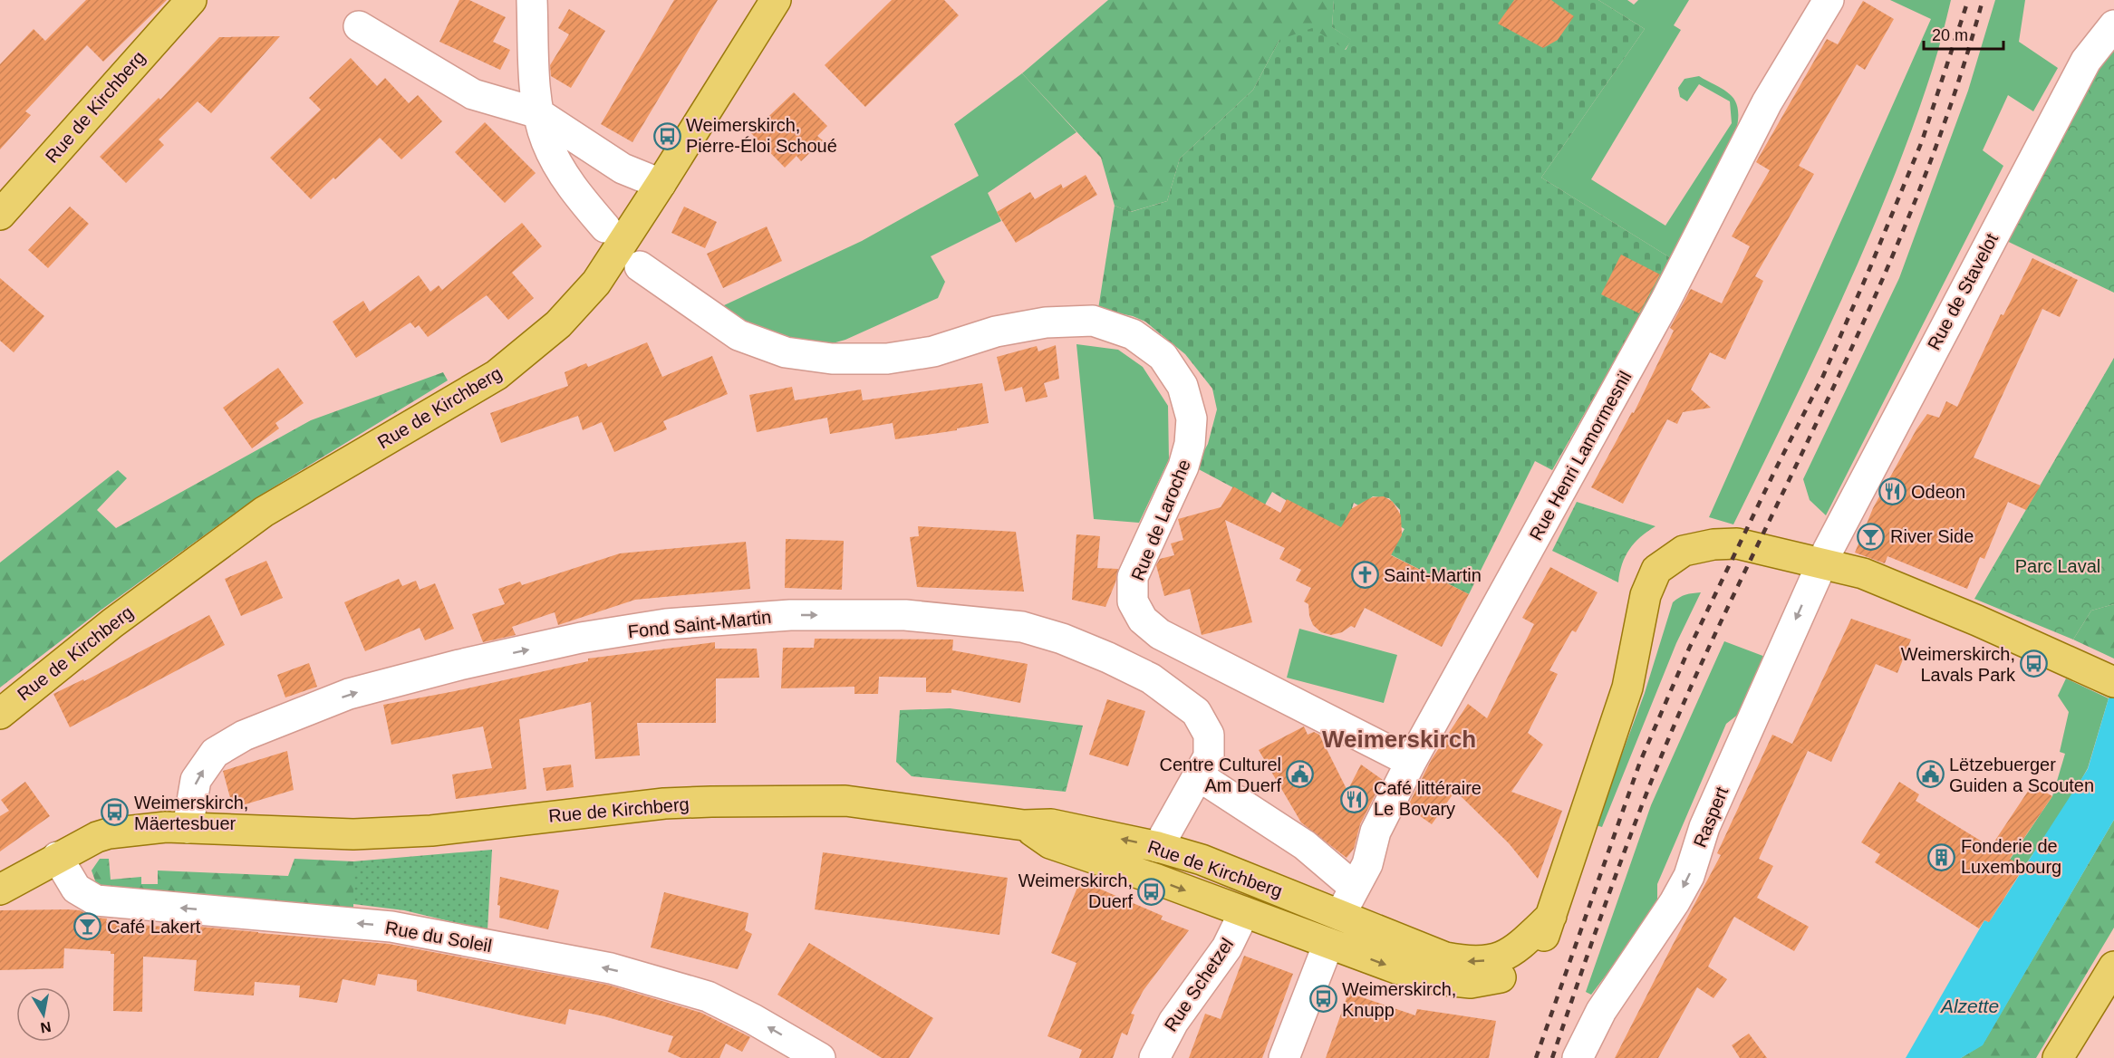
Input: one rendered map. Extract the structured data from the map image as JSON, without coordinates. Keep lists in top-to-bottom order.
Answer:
{
  "streets": {
    "main road": ["Rue de Kirchberg"],
    "street": [
      "Rue de Stavelot",
      "Rue Henri Lamormesnil",
      "Rue de Laroche",
      "Fond Saint-Martin",
      "Raspert",
      "Rue du Soleil",
      "Rue Schetzel"
    ]
  },
  "crossings": [
    ["Rue de Kirchberg", "Rue de Stavelot"],
    ["Rue de Kirchberg", "Rue Henri Lamormesnil"],
    ["Rue de Kirchberg", "Fond Saint-Martin"],
    ["Rue de Kirchberg", "Raspert"],
    ["Rue de Kirchberg", "Rue du Soleil"],
    ["Rue de Kirchberg", "Rue Schetzel"],
    ["Rue de Stavelot", "Raspert"],
    ["Rue Henri Lamormesnil", "Rue de Laroche"]
  ],
  "one_way": ["Fond Saint-Martin", "Raspert", "Rue du Soleil"],
  "districts": ["Weimerskirch"],
  "water": ["Alzette"],
  "parks": ["Parc Laval"],
  "places": {
    "bus stop": [
      "Weimerskirch, Pierre-Éloi Schoué",
      "Weimerskirch, Lavals Park",
      "Weimerskirch, Mäertesbuer",
      "Weimerskirch, Duerf",
      "Weimerskirch, Knupp"
    ],
    "restaurant": ["Odeon", "Café littéraire Le Bovary"],
    "bar": ["River Side", "Café Lakert"],
    "church": ["Saint-Martin"],
    "public building": ["Centre Culturel Am Duerf", "Lëtzebuerger Guiden a Scouten"],
    "building": ["Fonderie de Luxembourg"]
  },
  "scale_bar": "20 m",
  "north": "bottom"
}
